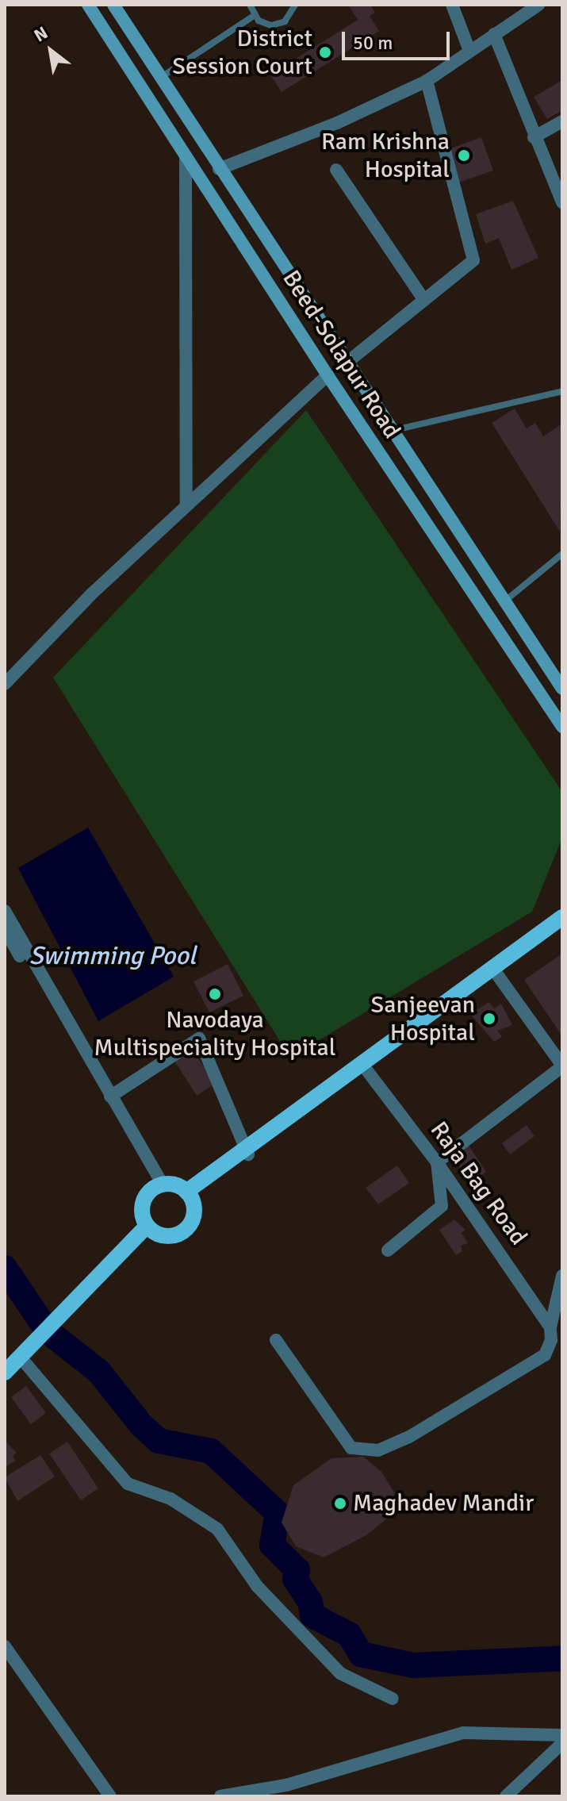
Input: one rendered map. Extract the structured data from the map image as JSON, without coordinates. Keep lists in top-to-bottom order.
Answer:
{
  "streets": {
    "main road": ["Beed-Solapur Road"],
    "street": ["Raja Bag Road"]
  },
  "water": ["Swimming Pool"],
  "places": [
    "District Session Court",
    "Ram Krishna Hospital",
    "Navodaya Multispeciality Hospital",
    "Sanjeevan Hospital",
    "Maghadev Mandir"
  ],
  "scale_bar": "50 m",
  "north": "top left"
}
